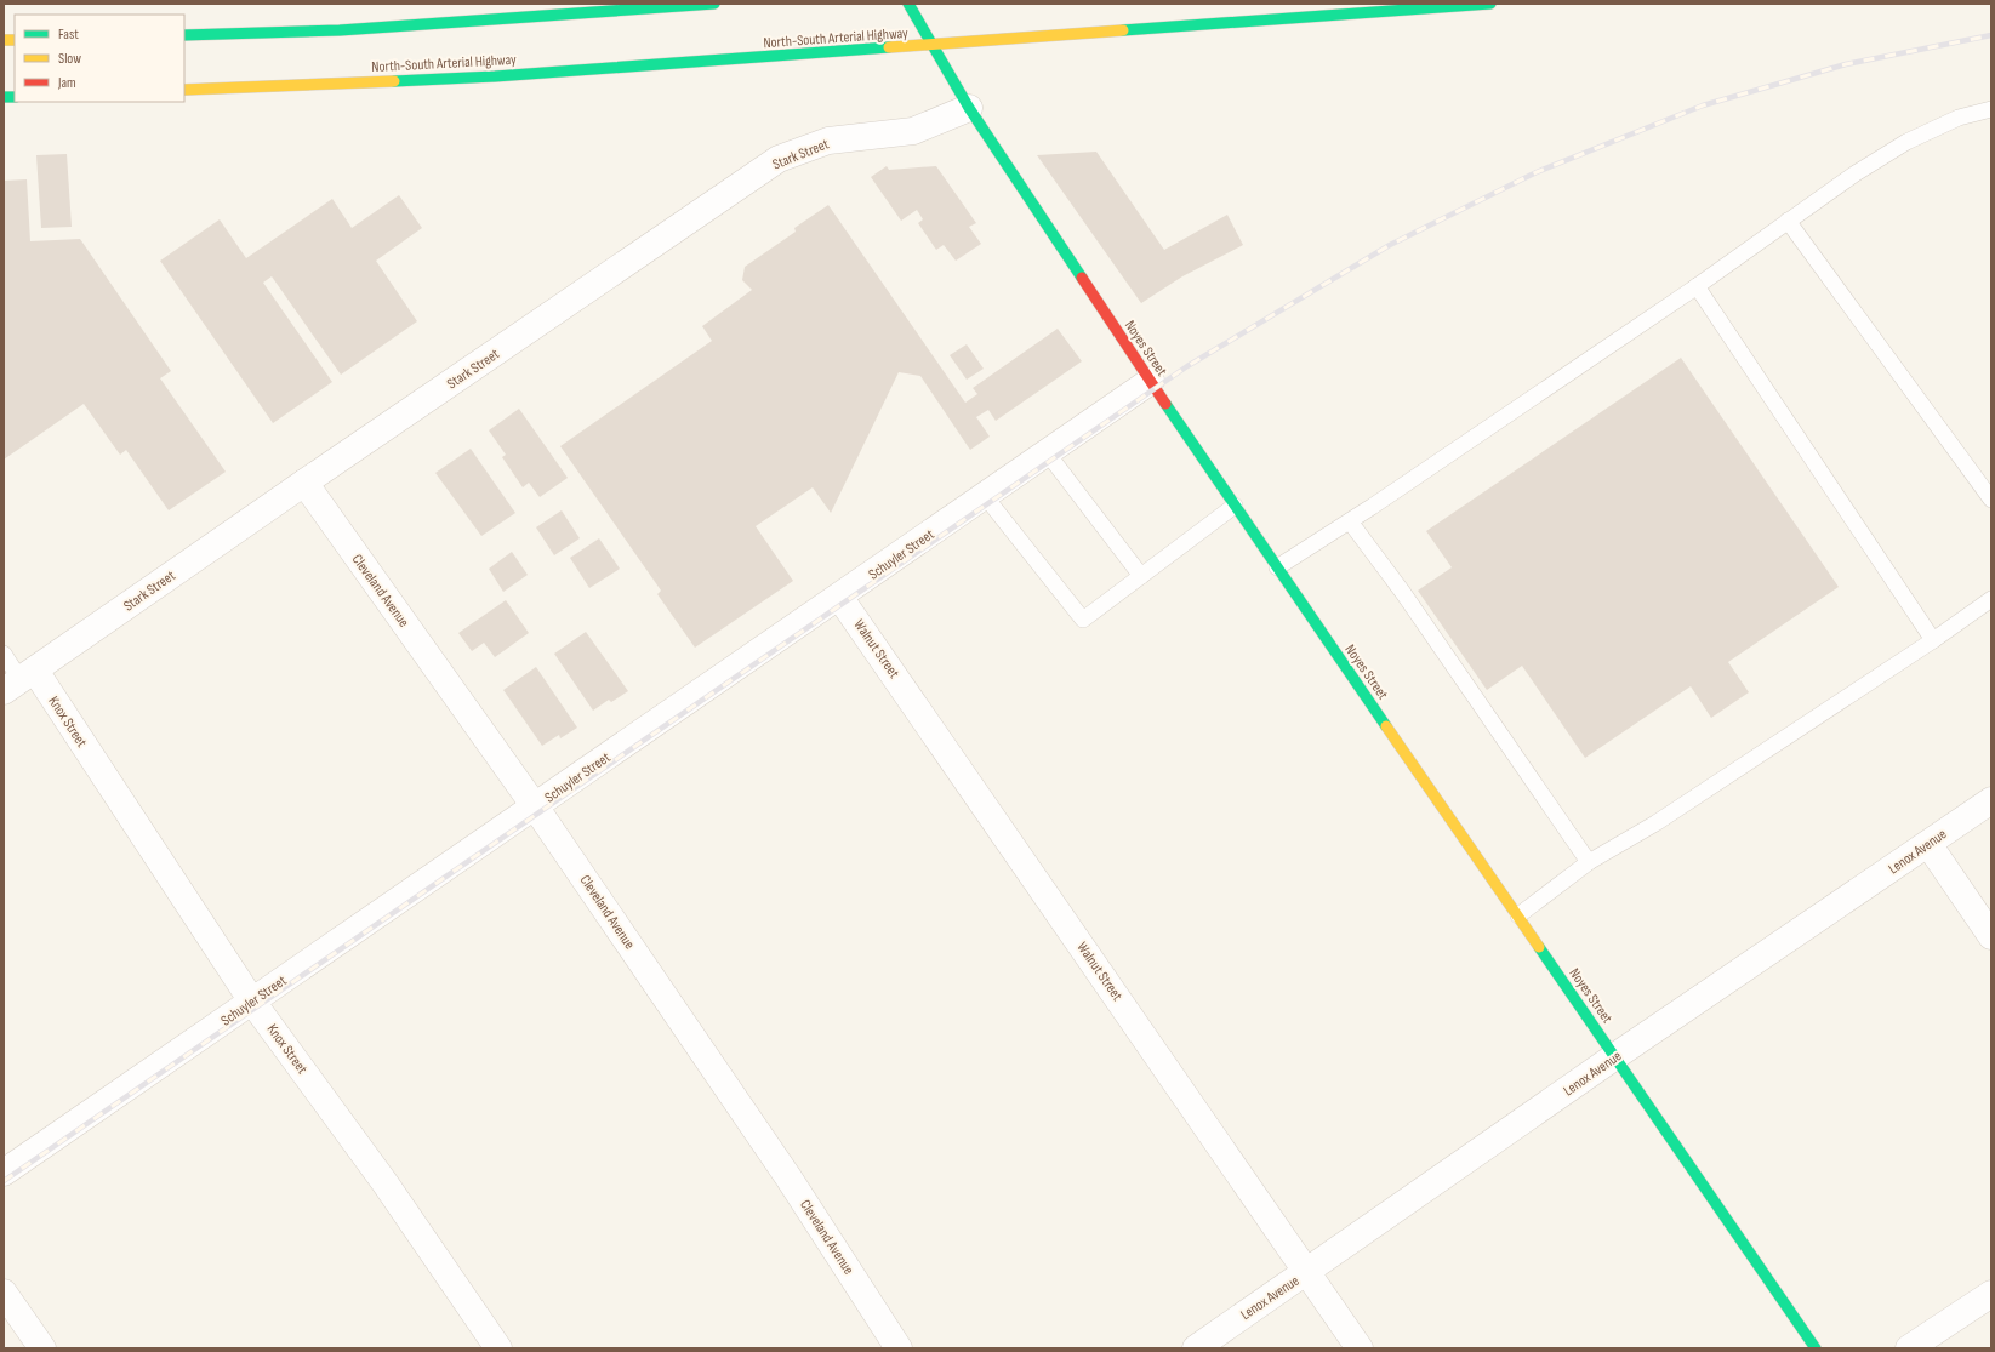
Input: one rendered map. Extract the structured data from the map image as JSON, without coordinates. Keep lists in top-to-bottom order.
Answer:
{
  "streets": {
    "main road": ["North-South Arterial Highway", "Noyes Street"],
    "street": [
      "Stark Street",
      "Schuyler Street",
      "Cleveland Avenue",
      "Walnut Street",
      "Knox Street",
      "Lenox Avenue"
    ]
  },
  "crossings": [
    ["North-South Arterial Highway", "Noyes Street"],
    ["Stark Street", "Noyes Street"],
    ["Stark Street", "Cleveland Avenue"],
    ["Stark Street", "Knox Street"],
    ["Noyes Street", "Schuyler Street"],
    ["Noyes Street", "Lenox Avenue"],
    ["Schuyler Street", "Cleveland Avenue"],
    ["Schuyler Street", "Walnut Street"],
    ["Schuyler Street", "Knox Street"],
    ["Walnut Street", "Lenox Avenue"]
  ],
  "legend": ["Fast", "Slow", "Jam"]
}
